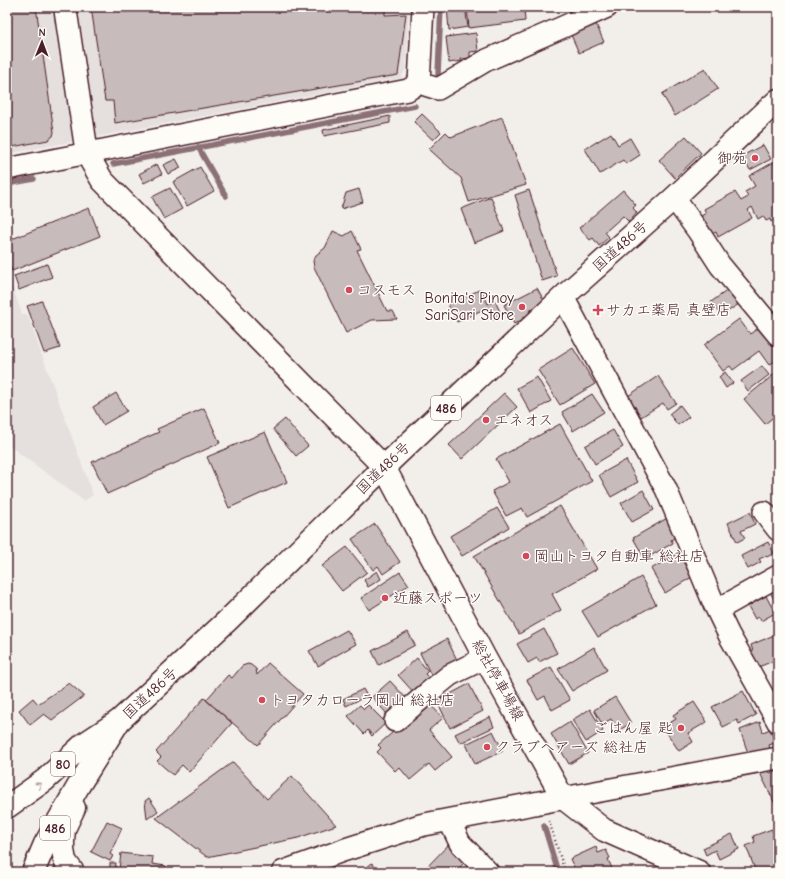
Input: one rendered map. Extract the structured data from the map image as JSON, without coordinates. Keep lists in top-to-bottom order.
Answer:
{
  "streets": {
    "main road": [
      "国道486号",
      "486",
      "総社停車場線",
      "80"
    ]
  },
  "crossings": [
    ["国道486号", "総社停車場線"],
    ["国道486号", "80"]
  ],
  "places": {
    "other": [
      "御苑",
      "コスモス",
      "Bonita's Pinoy SariSari Store",
      "エネオス",
      "岡山トヨタ自動車 総社店",
      "近藤スポーツ",
      "トヨタカローラ岡山 総社店",
      "ごはん屋 匙",
      "クラブヘアーズ 総社店"
    ],
    "health": ["サカエ薬局 真壁店"]
  },
  "north": "top"
}
